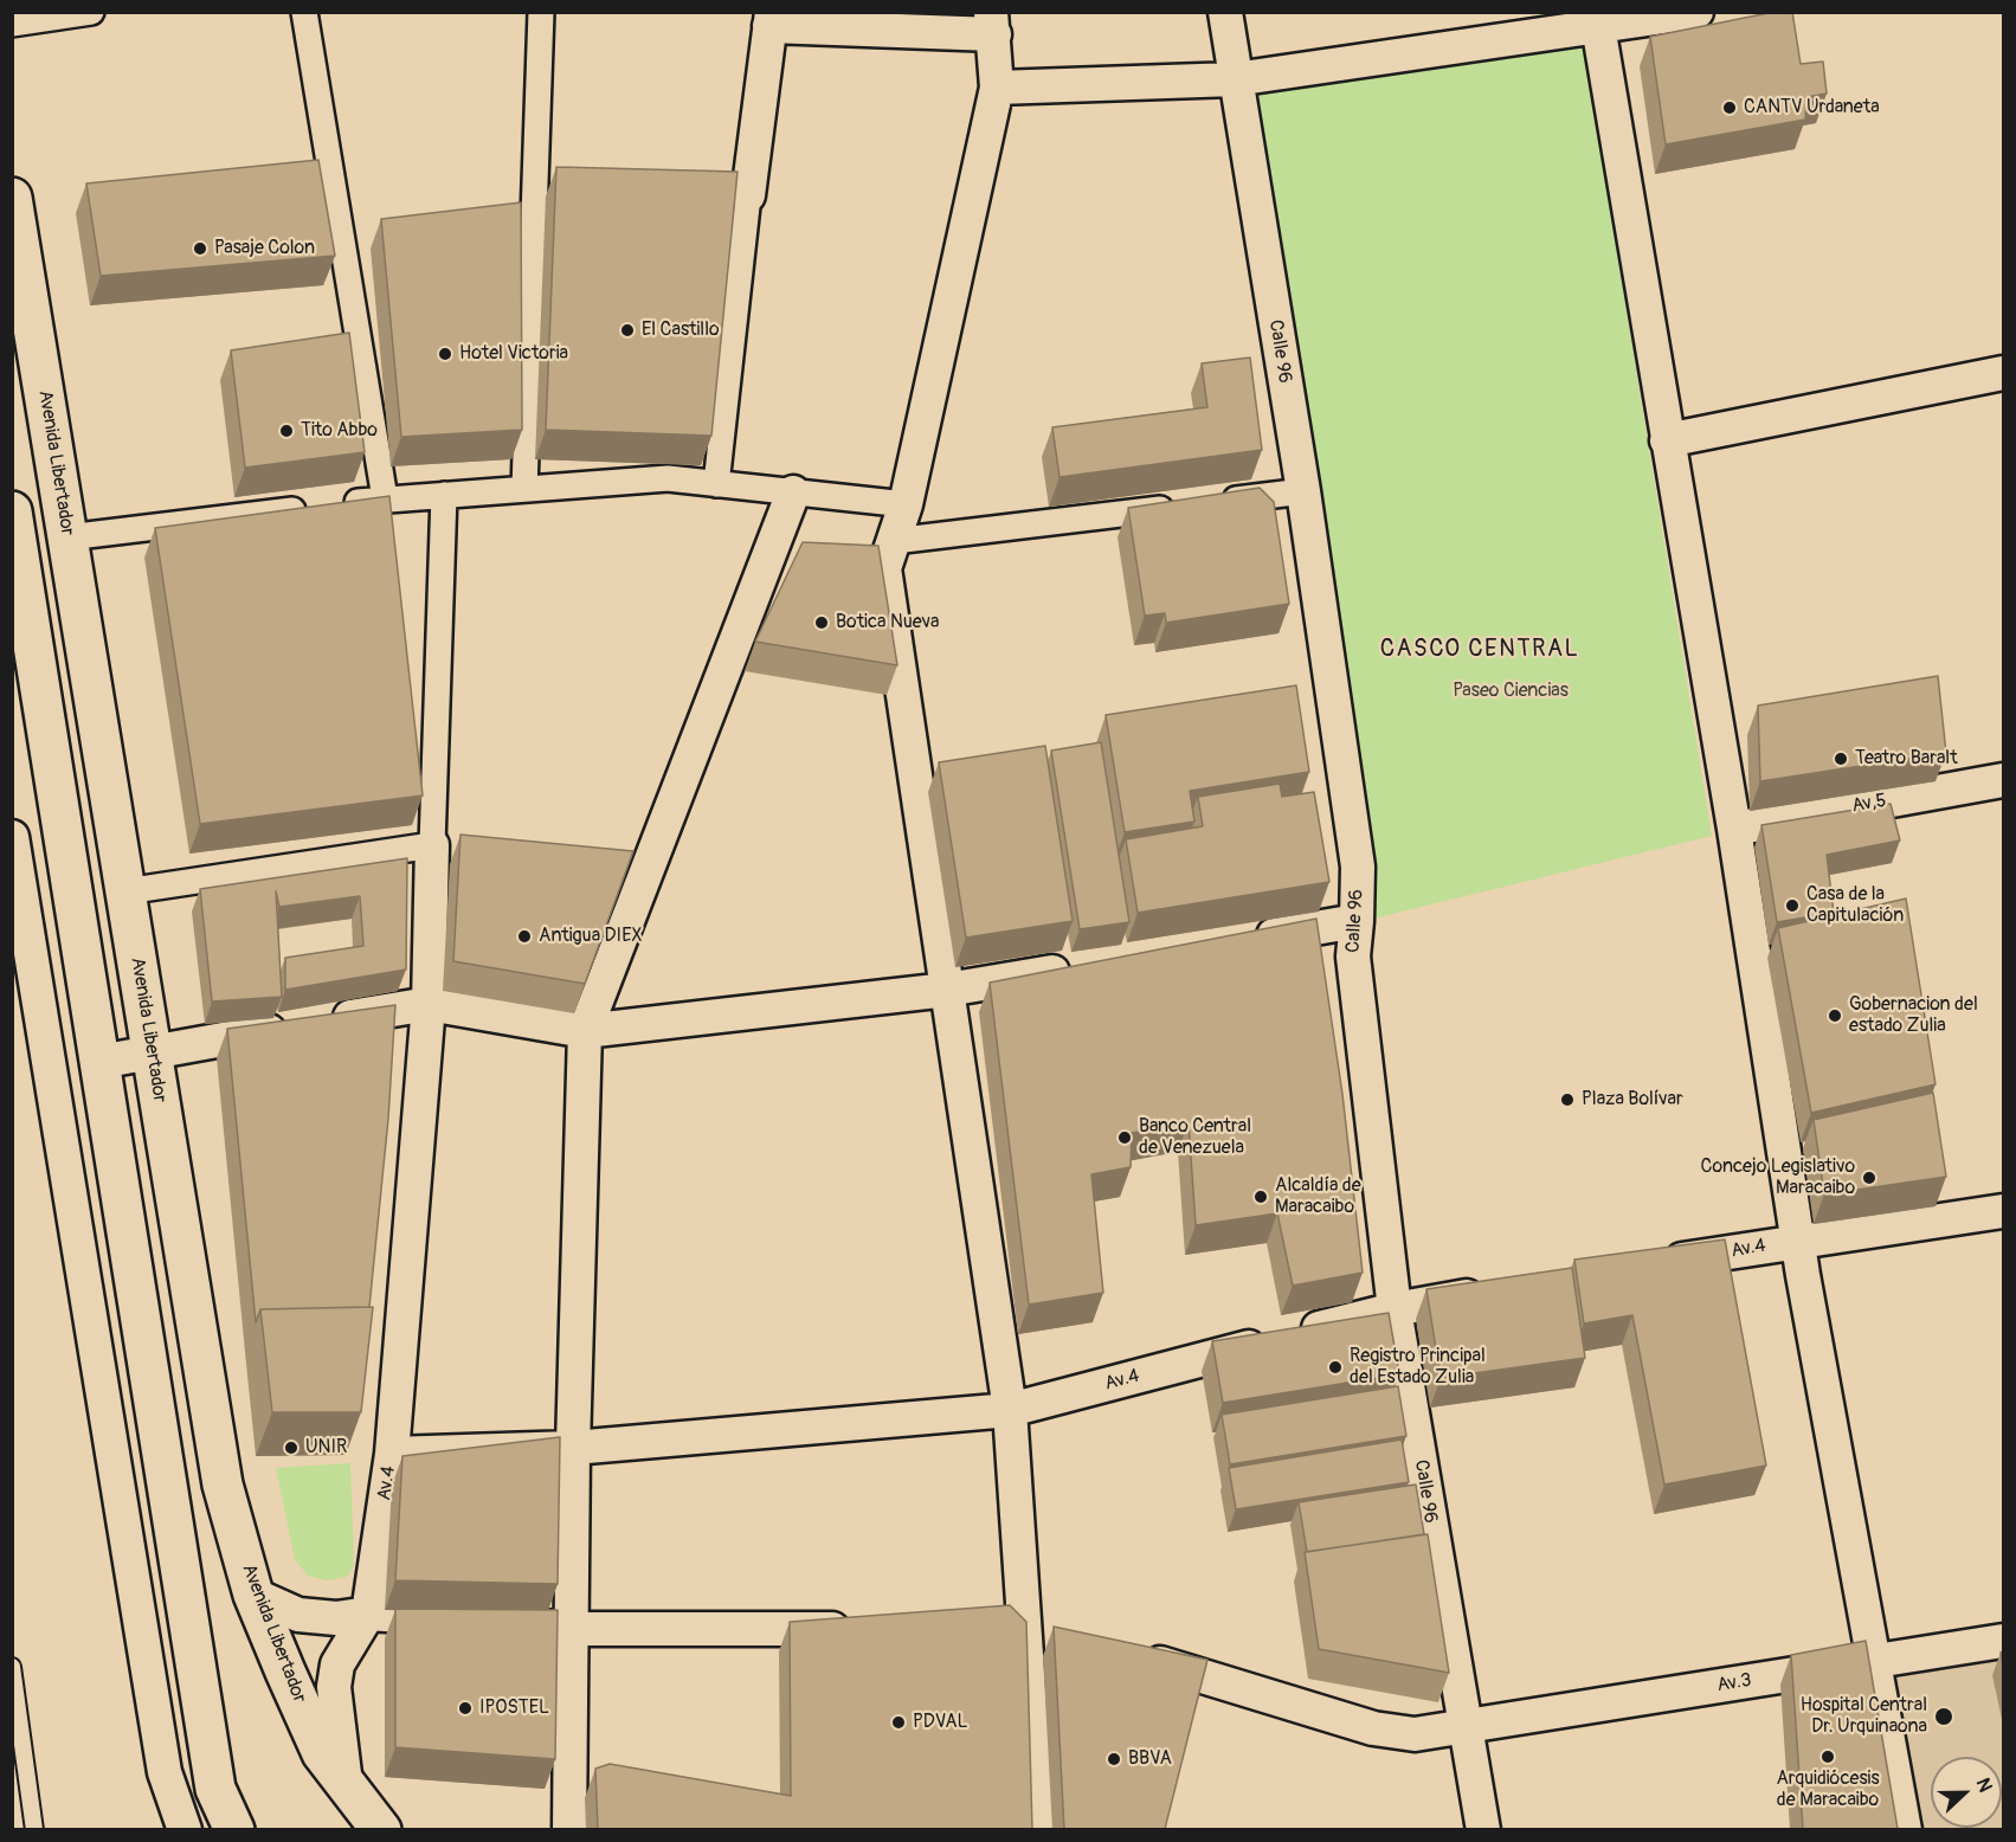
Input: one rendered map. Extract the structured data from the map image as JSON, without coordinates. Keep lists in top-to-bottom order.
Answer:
{
  "streets": {
    "main road": ["Avenida Libertador"],
    "street": [
      "Calle 96",
      "Av,5",
      "Av.4",
      "Av.3"
    ]
  },
  "crossings": [
    ["Calle 96", "Av.4"],
    ["Calle 96", "Av.3"]
  ],
  "districts": ["CASCO CENTRAL"],
  "parks": ["Paseo Ciencias"],
  "places": [
    "CANTV Urdaneta",
    "Pasaje Colon",
    "El Castillo",
    "Hotel Victoria",
    "Tito Abbo",
    "Botica Nueva",
    "Teatro Baralt",
    "Casa de la Capitulación",
    "Antigua DIEX",
    "Gobernacion del estado Zulia",
    "Plaza Bolívar",
    "Banco Central de Venezuela",
    "Concejo Legislativo Maracaibo",
    "Alcaldía de Maracaibo",
    "Registro Principal del Estado Zulia",
    "UNIR",
    "IPOSTEL",
    "Hospital Central Dr. Urquinaona",
    "PDVAL",
    "Arquidiócesis de Maracaibo",
    "BBVA"
  ],
  "north": "right"
}
